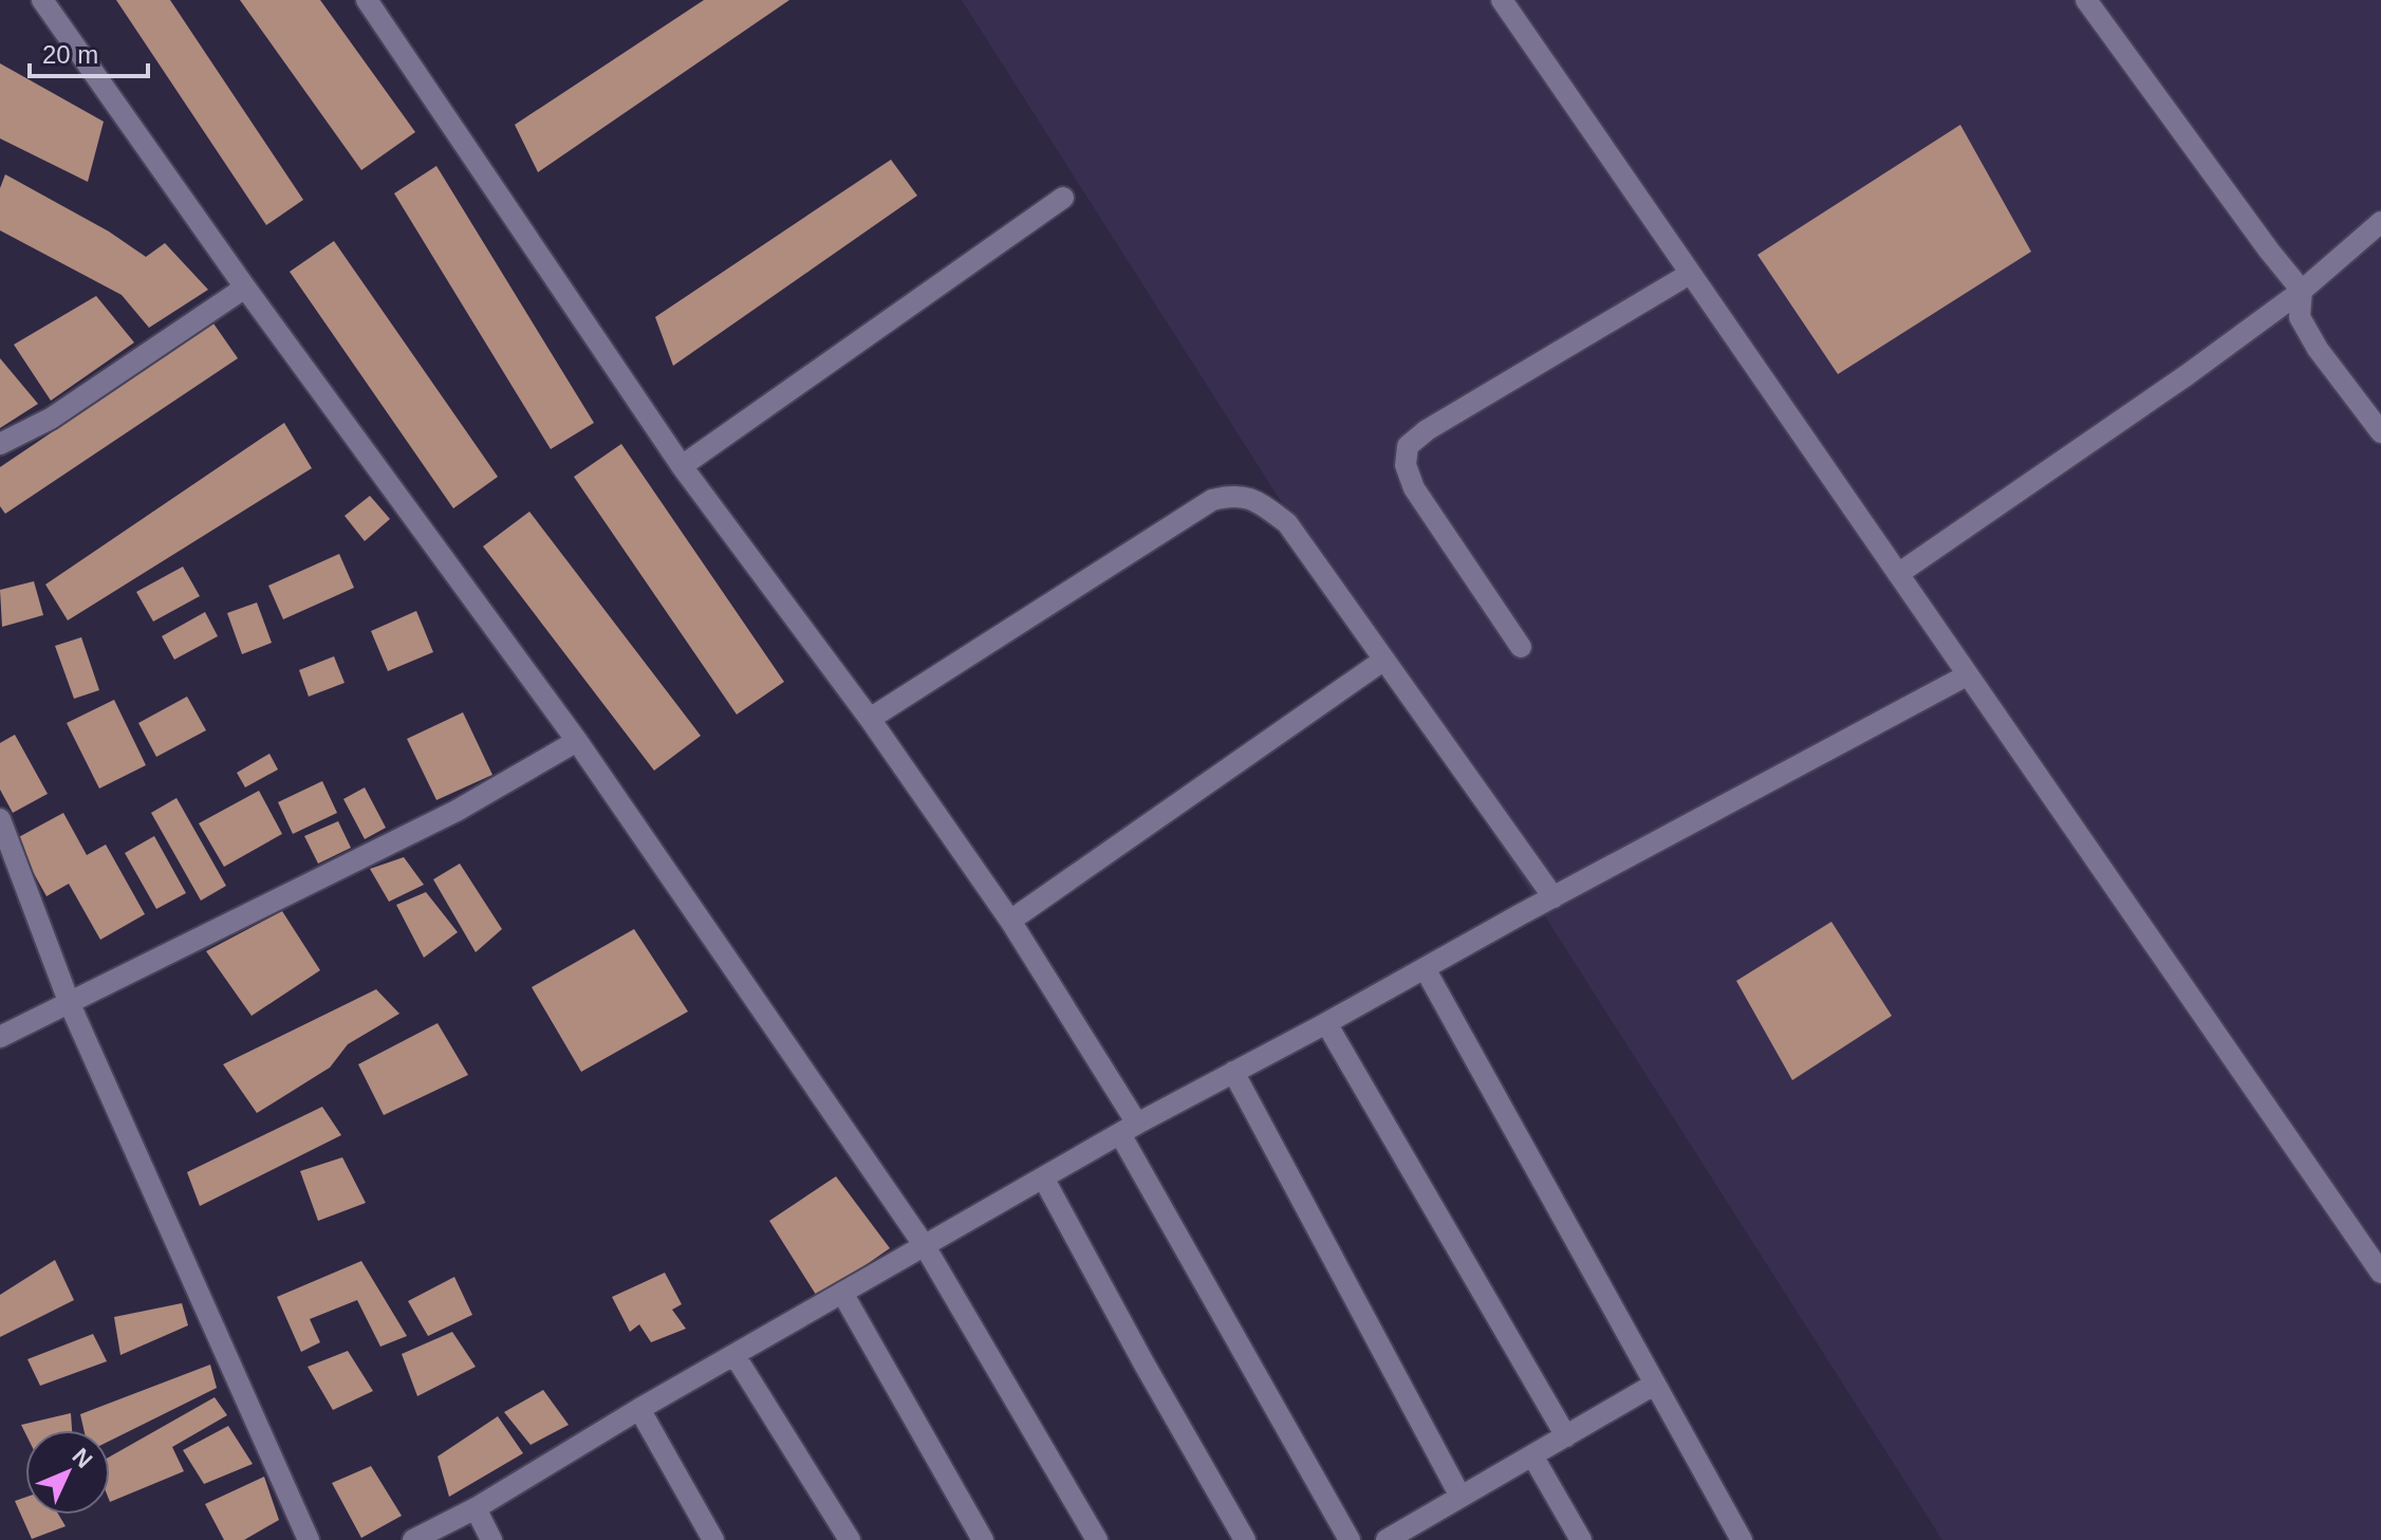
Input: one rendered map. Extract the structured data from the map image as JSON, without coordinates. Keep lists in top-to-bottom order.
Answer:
{
  "scale_bar": "20 m",
  "north": "top right"
}
